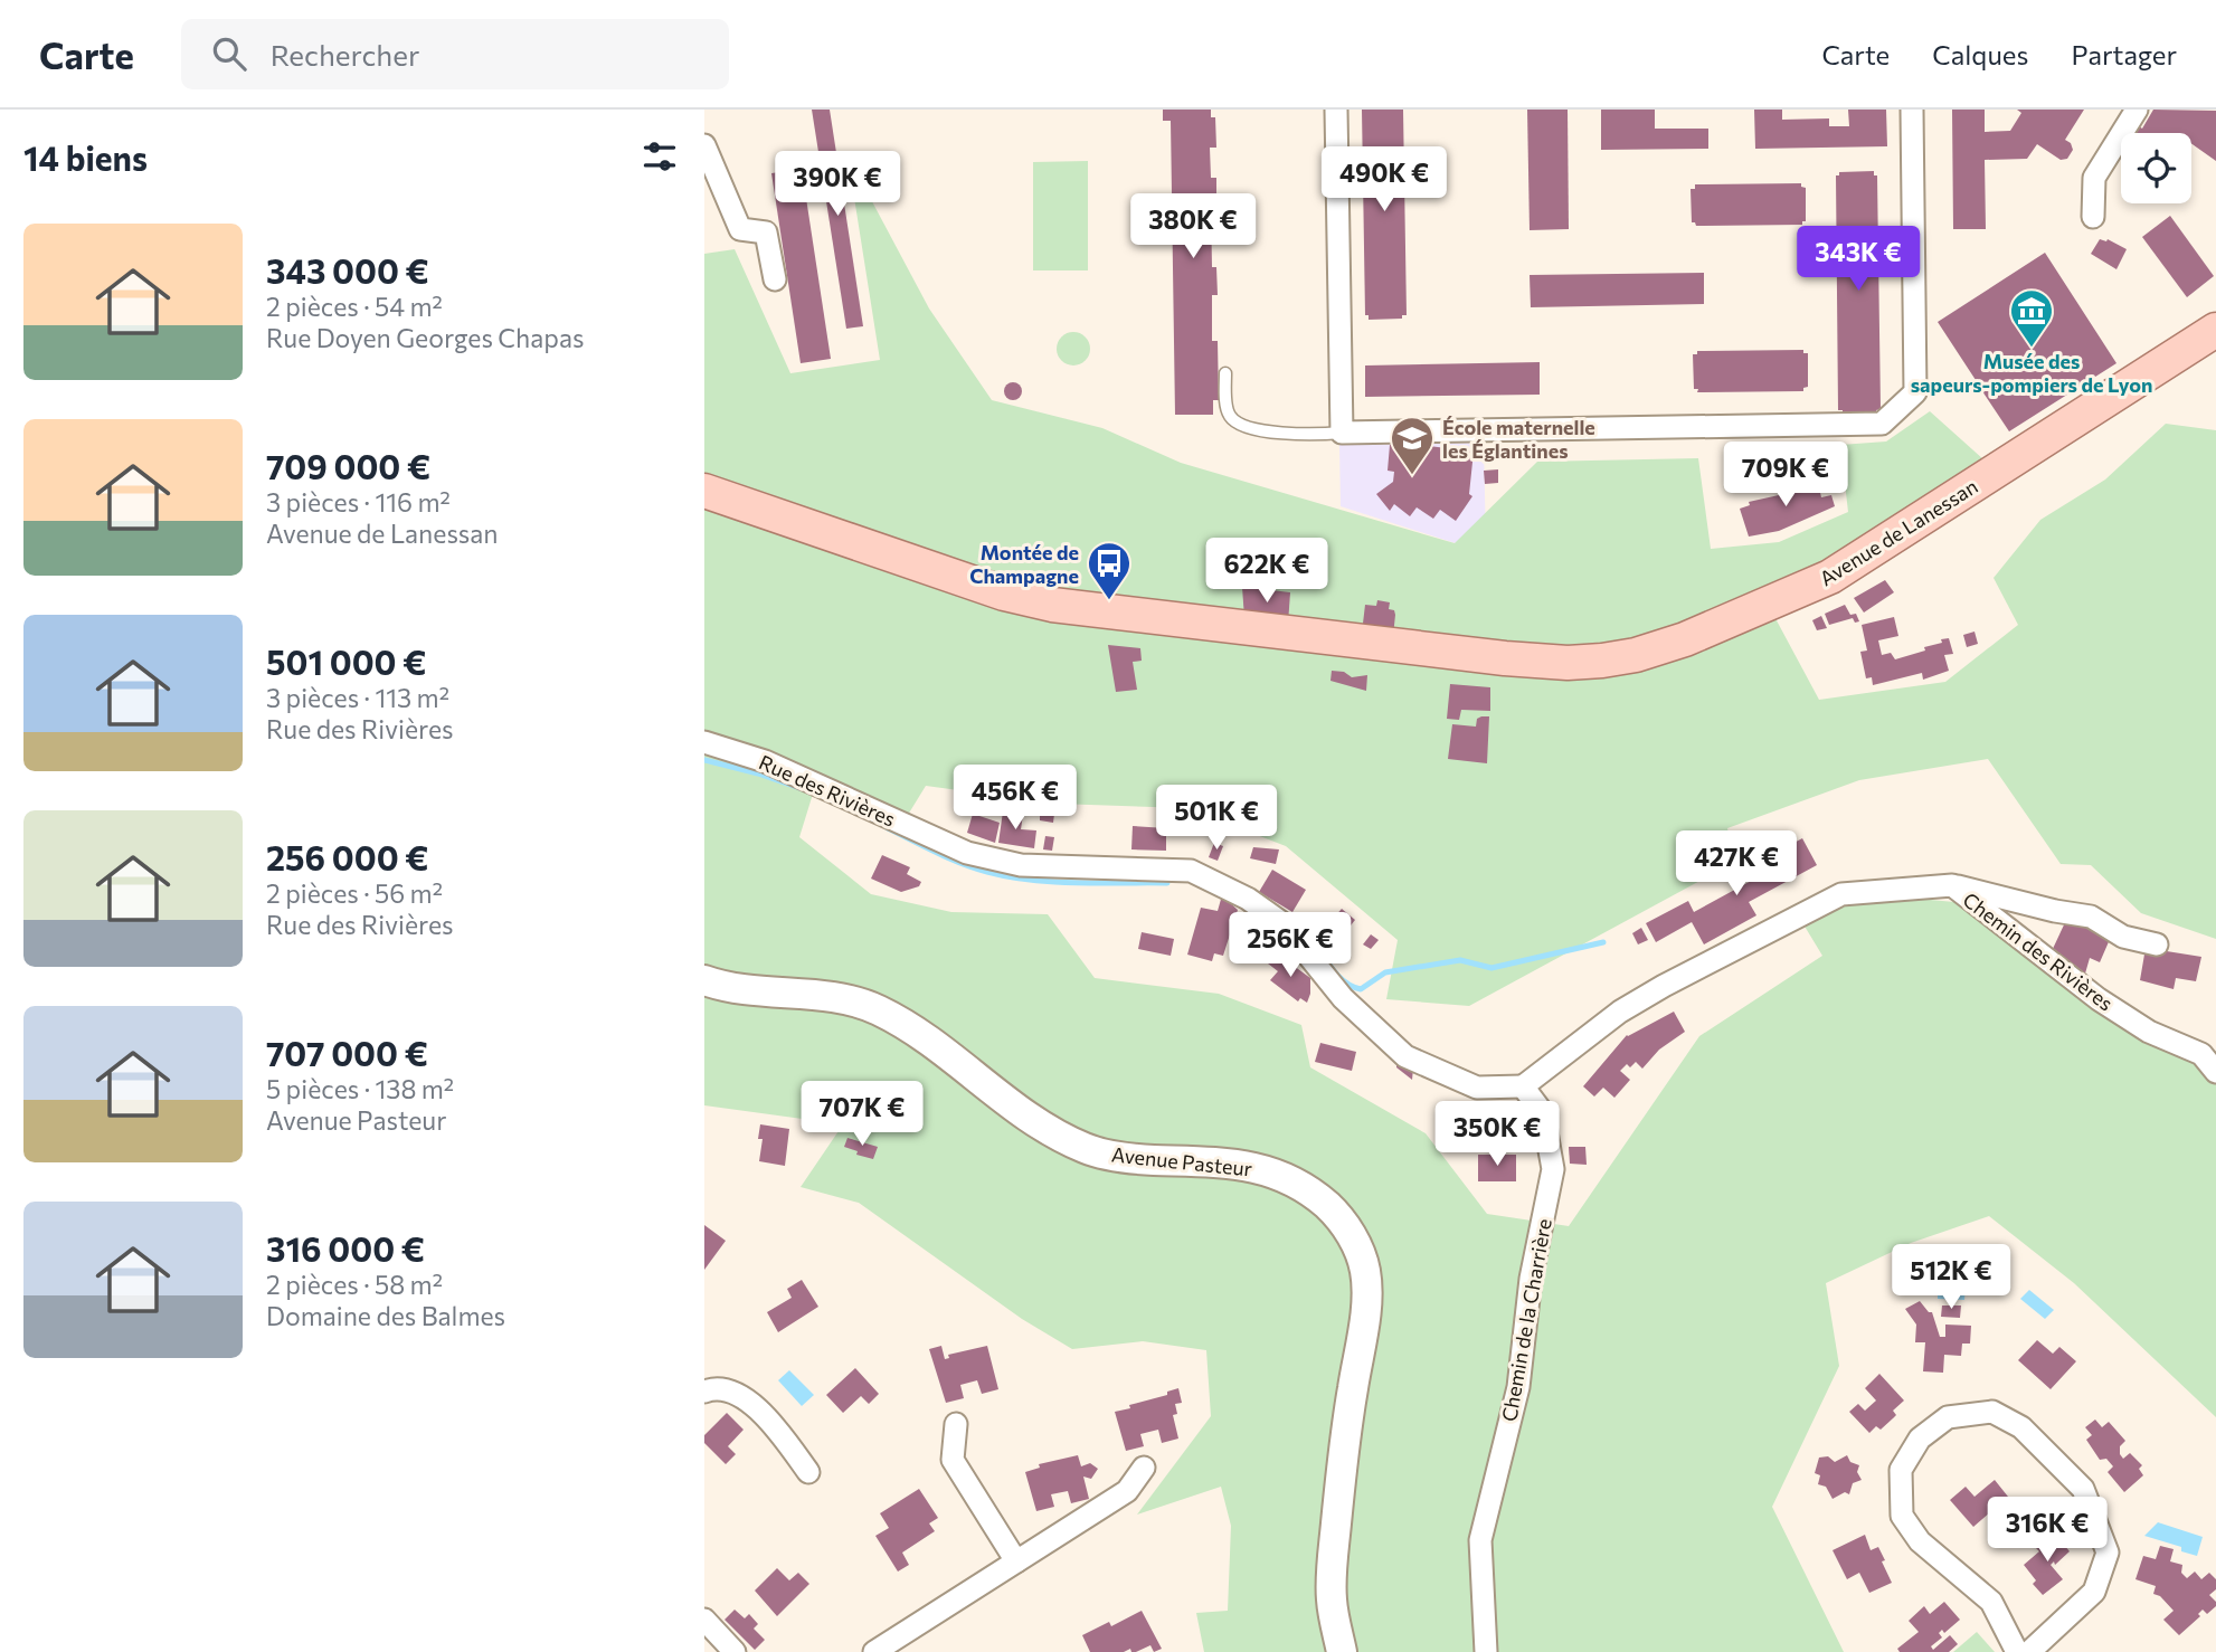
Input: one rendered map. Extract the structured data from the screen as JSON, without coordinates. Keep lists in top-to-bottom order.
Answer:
{
  "streets": {
    "main road": ["Avenue de Lanessan", "Avenue Pasteur"],
    "street": ["Rue des Rivières", "Chemin des Rivières", "Chemin de la Charrière"]
  },
  "crossings": [
    ["Rue des Rivières", "Chemin des Rivières"],
    ["Rue des Rivières", "Chemin de la Charrière"],
    ["Chemin des Rivières", "Chemin de la Charrière"]
  ],
  "places": {
    "museum": ["Musée des sapeurs-pompiers de Lyon"],
    "school or university": ["École maternelle les Églantines"],
    "bus stop": ["Montée de Champagne"]
  },
  "page": {
    "header": "Carte",
    "search": "Rechercher",
    "nav": ["Carte", "Calques", "Partager"],
    "heading": "14 biens",
    "price": [
      "490K €",
      "390K €",
      "380K €",
      "343K €",
      "709K €",
      "622K €",
      "456K €",
      "501K €",
      "427K €",
      "256K €",
      "707K €",
      "350K €",
      "512K €",
      "316K €"
    ],
    "list": [
      {
        "name": "343 000 €",
        "note": "2 pièces · 54 m² · Rue Doyen Georges Chapas"
      },
      {
        "name": "709 000 €",
        "note": "3 pièces · 116 m² · Avenue de Lanessan"
      },
      {
        "name": "501 000 €",
        "note": "3 pièces · 113 m² · Rue des Rivières"
      },
      {
        "name": "256 000 €",
        "note": "2 pièces · 56 m² · Rue des Rivières"
      },
      {
        "name": "707 000 €",
        "note": "5 pièces · 138 m² · Avenue Pasteur"
      },
      {
        "name": "316 000 €",
        "note": "2 pièces · 58 m² · Domaine des Balmes"
      }
    ]
  }
}
